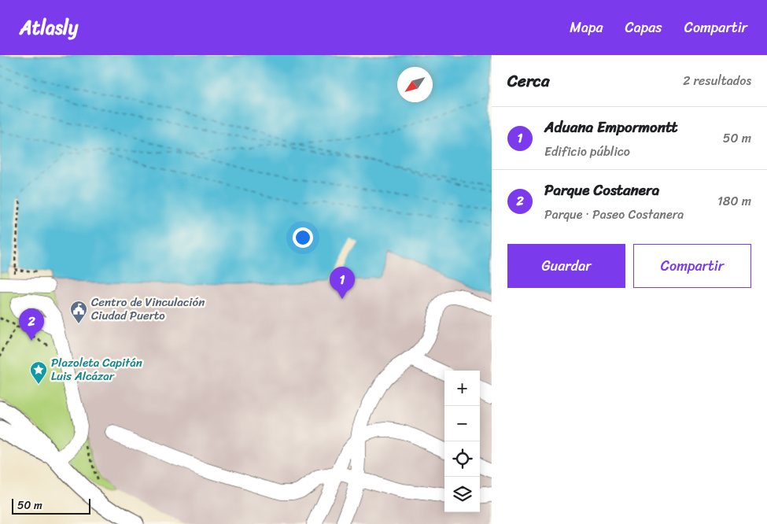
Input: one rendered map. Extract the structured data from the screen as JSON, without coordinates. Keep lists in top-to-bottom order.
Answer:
{
  "places": {
    "public building": ["Centro de Vinculación Ciudad Puerto"],
    "place": ["Plazoleta Capitán Luis Alcázar"]
  },
  "scale_bar": "50 m",
  "north": "bottom left",
  "page": {
    "header": "Atlasly",
    "nav": ["Mapa", "Capas", "Compartir"],
    "heading": ["Cerca", "2 resultados"],
    "list": [
      {
        "mark": "1",
        "name": "Aduana Empormontt",
        "note": "Edificio público",
        "value": "50 m"
      },
      {
        "mark": "2",
        "name": "Parque Costanera",
        "note": "Parque · Paseo Costanera",
        "value": "180 m"
      }
    ],
    "buttons": ["Guardar", "Compartir"],
    "pins": ["1", "2"],
    "map_buttons": ["+", "−"],
    "scale": "50 m"
  }
}
